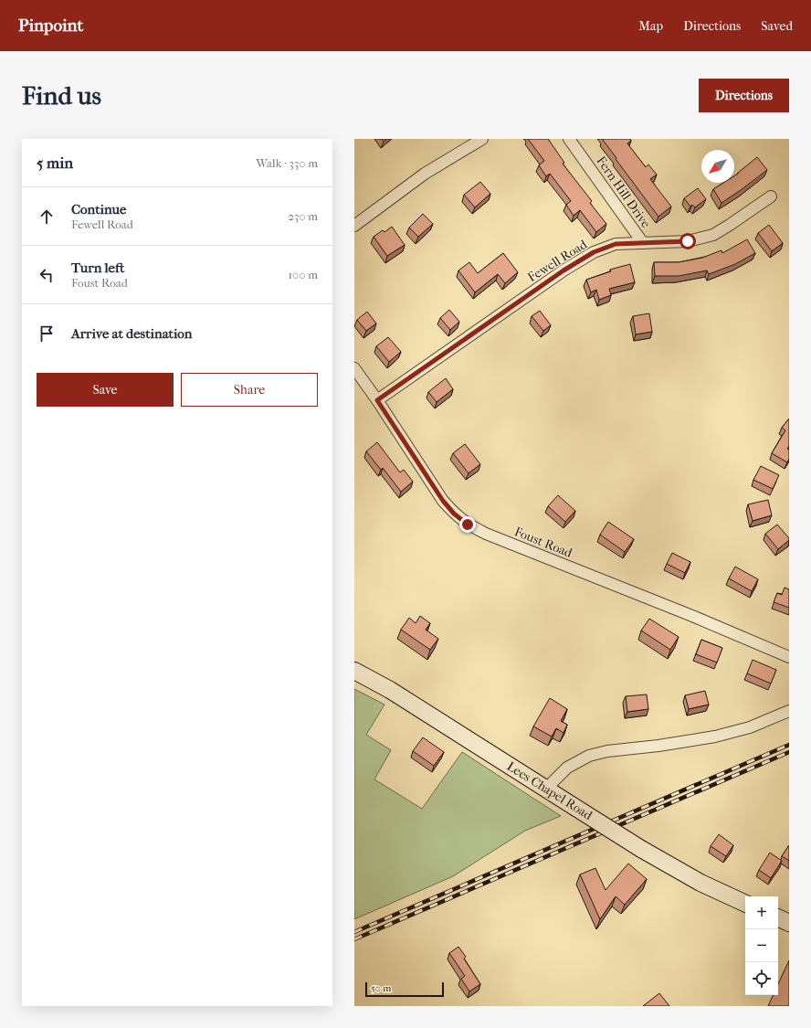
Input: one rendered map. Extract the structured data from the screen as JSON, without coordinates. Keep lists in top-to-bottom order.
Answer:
{
  "streets": {
    "main road": ["Lees Chapel Road"],
    "street": ["Fern Hill Drive", "Fewell Road", "Foust Road"]
  },
  "crossings": [
    ["Fern Hill Drive", "Fewell Road"],
    ["Fewell Road", "Foust Road"]
  ],
  "scale_bar": "50 m",
  "north": "bottom left",
  "page": {
    "header": "Pinpoint",
    "nav": ["Map", "Directions", "Saved"],
    "buttons": [
      "Directions",
      ["Save", "Share"]
    ],
    "title": "Find us",
    "heading": ["5 min", "Walk · 330 m"],
    "list": [
      ["Continue", "Fewell Road", "230 m"],
      ["Turn left", "Foust Road", "100 m"],
      "Arrive at destination"
    ],
    "map_buttons": ["+", "−"],
    "scale": "50 m"
  }
}
